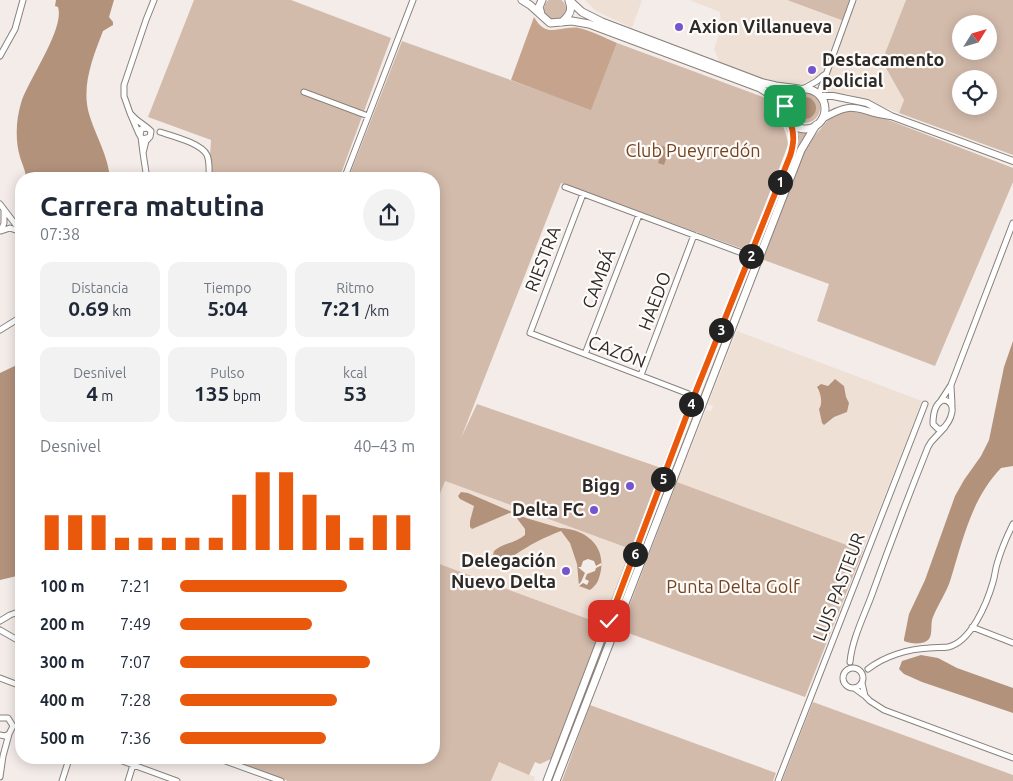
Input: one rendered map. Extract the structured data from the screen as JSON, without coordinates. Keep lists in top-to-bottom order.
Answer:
{
  "streets": {
    "street": [
      "RIESTRA",
      "CAMBÁ",
      "HAEDO",
      "CAZÓN",
      "LUIS PASTEUR"
    ]
  },
  "crossings": [
    ["RIESTRA", "CAZÓN"],
    ["CAMBÁ", "CAZÓN"],
    ["HAEDO", "CAZÓN"]
  ],
  "parks": ["Club Pueyrredón", "Punta Delta Golf"],
  "places": [
    "Axion Villanueva",
    "Destacamento policial",
    "Bigg",
    "Delta FC",
    "Delegación Nuevo Delta"
  ],
  "north": "top right",
  "page": {
    "pins": [
      "1",
      "2",
      "3",
      "4",
      "5",
      "6"
    ],
    "heading": ["Carrera matutina", "07:38"],
    "stats": [
      ["Distancia", "0.69 km"],
      ["Tiempo", "5:04"],
      ["Ritmo", "7:21 /km"],
      ["Desnivel", "4 m"],
      ["Pulso", "135 bpm"],
      ["kcal", "53"]
    ],
    "chart": ["Desnivel", "40–43 m"],
    "list": [
      {
        "name": "100 m",
        "note": "7:21"
      },
      {
        "name": "200 m",
        "note": "7:49"
      },
      {
        "name": "300 m",
        "note": "7:07"
      },
      {
        "name": "400 m",
        "note": "7:28"
      },
      {
        "name": "500 m",
        "note": "7:36"
      }
    ]
  }
}
